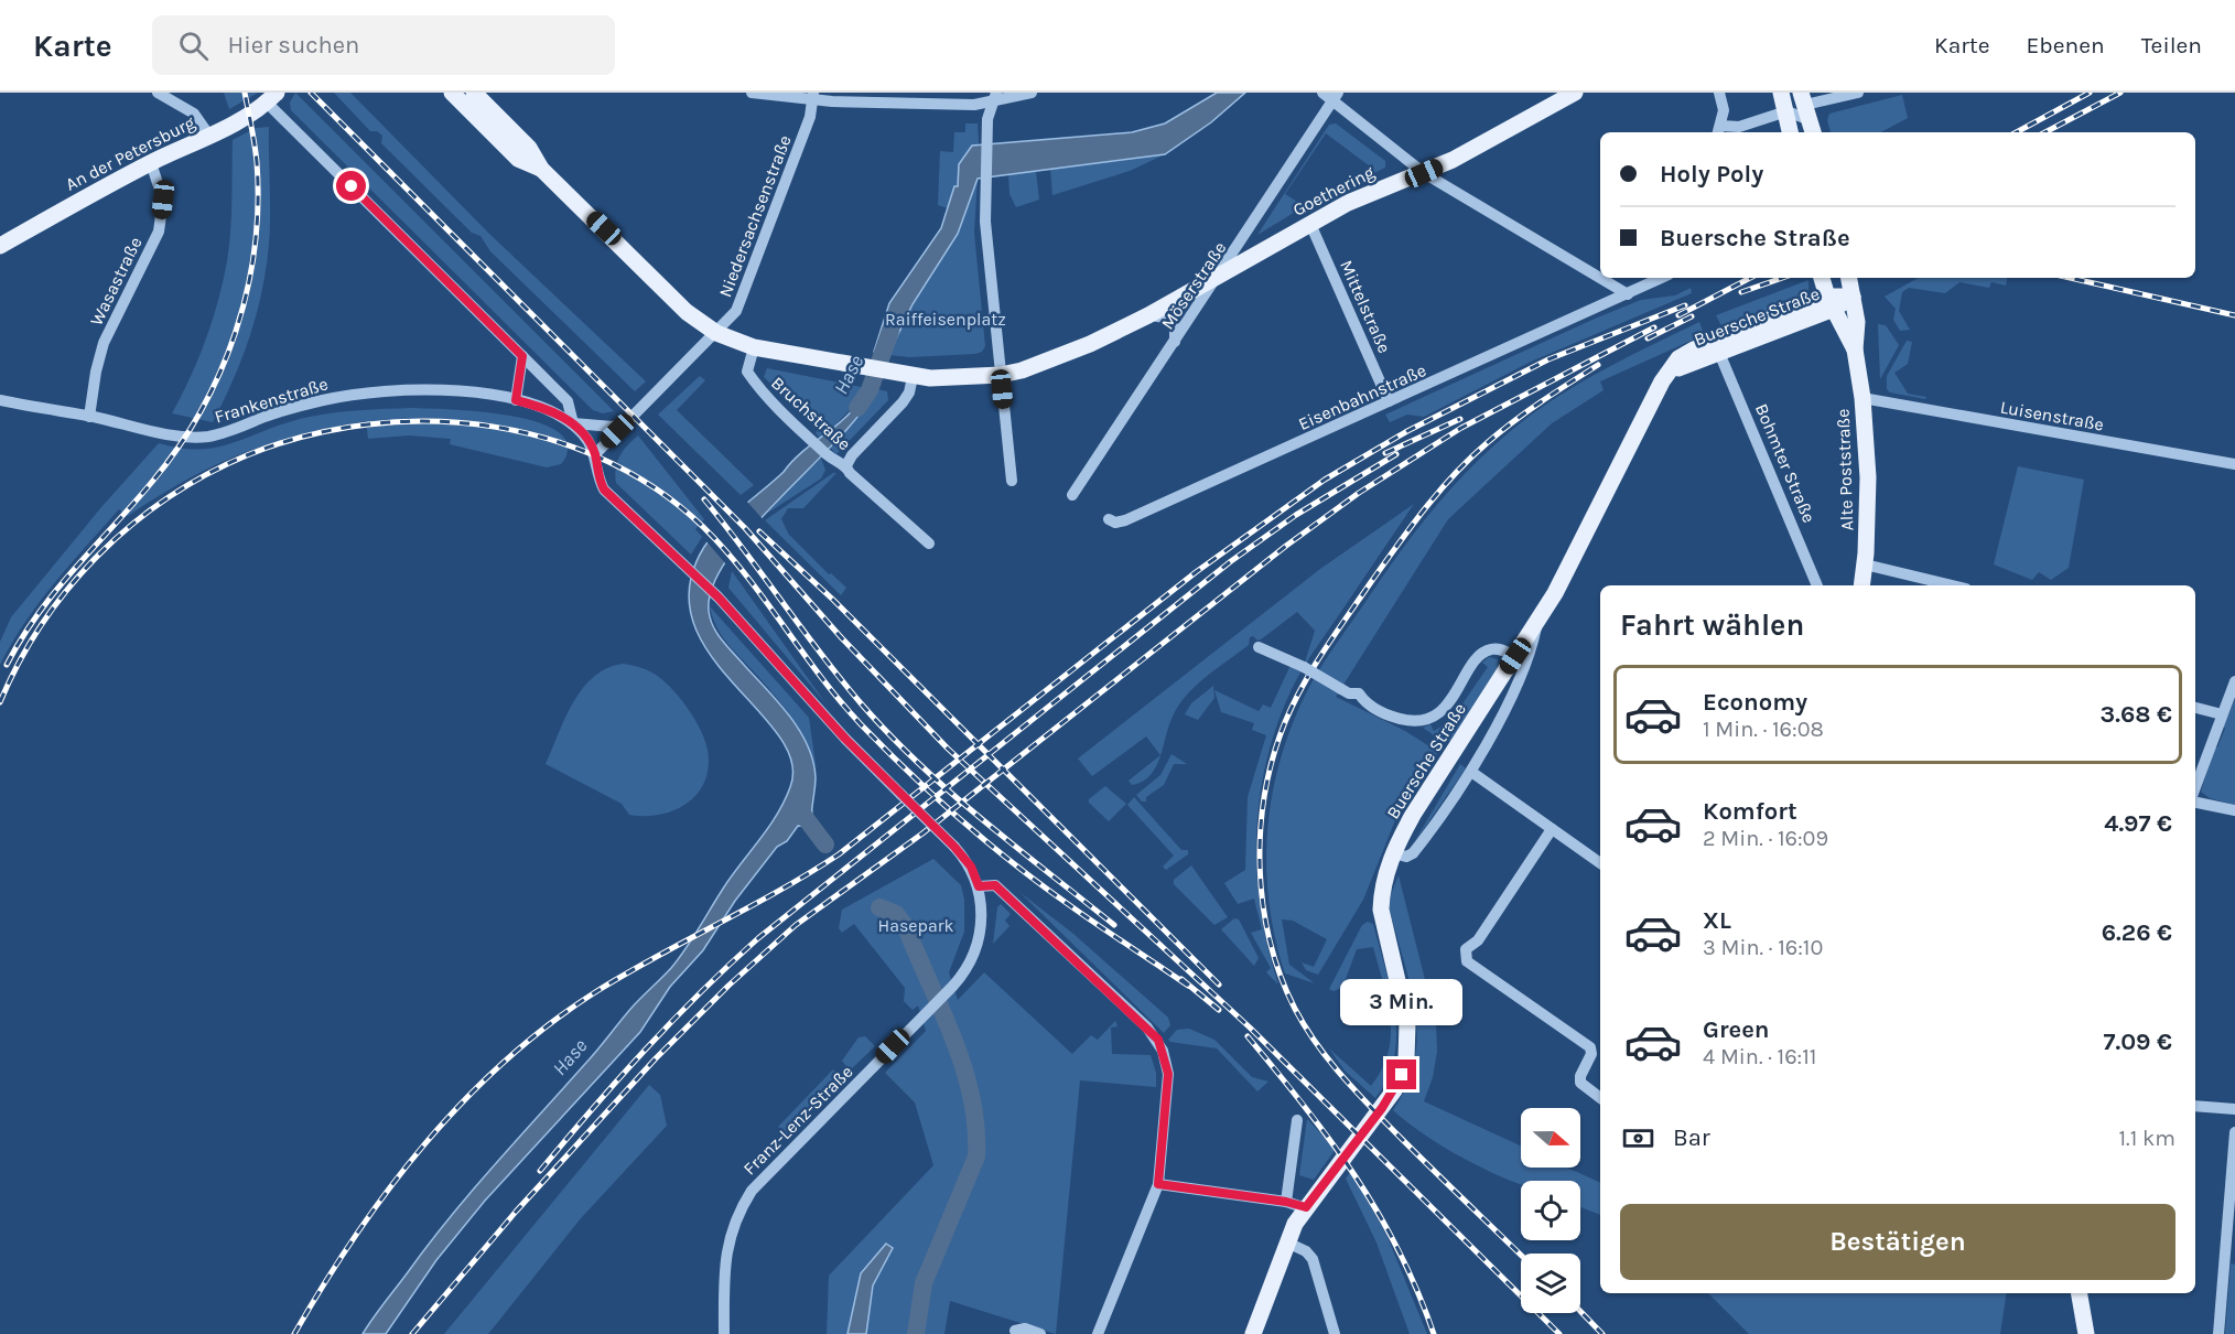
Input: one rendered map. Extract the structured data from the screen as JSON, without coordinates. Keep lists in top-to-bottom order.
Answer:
{
  "streets": {
    "main road": [
      "An der Petersburg",
      "Goethering",
      "Buersche Straße",
      "Alte Poststraße"
    ],
    "street": [
      "Niedersachsenstraße",
      "Wasastraße",
      "Möserstraße",
      "Mittelstraße",
      "Eisenbahnstraße",
      "Frankenstraße",
      "Bruchstraße",
      "Luisenstraße",
      "Bohmter Straße",
      "Franz-Lenz-Straße"
    ]
  },
  "crossings": [
    ["An der Petersburg", "Wasastraße"],
    ["Goethering", "Niedersachsenstraße"],
    ["Goethering", "Möserstraße"],
    ["Goethering", "Mittelstraße"],
    ["Goethering", "Bruchstraße"],
    ["Niedersachsenstraße", "Frankenstraße"],
    ["Wasastraße", "Frankenstraße"],
    ["Mittelstraße", "Eisenbahnstraße"],
    ["Buersche Straße", "Bohmter Straße"],
    ["Buersche Straße", "Alte Poststraße"],
    ["Luisenstraße", "Alte Poststraße"]
  ],
  "water": ["Hase"],
  "parks": ["Raiffeisenplatz", "Hasepark"],
  "north": "right",
  "page": {
    "header": "Karte",
    "search": "Hier suchen",
    "nav": ["Karte", "Ebenen", "Teilen"],
    "banner": ["Holy Poly", "Buersche Straße"],
    "heading": "Fahrt wählen",
    "list": [
      {
        "name": "Economy",
        "note": "1 Min. · 16:08",
        "value": "3.68 €"
      },
      {
        "name": "Komfort",
        "note": "2 Min. · 16:09",
        "value": "4.97 €"
      },
      {
        "name": "XL",
        "note": "3 Min. · 16:10",
        "value": "6.26 €"
      },
      {
        "name": "Green",
        "note": "4 Min. · 16:11",
        "value": "7.09 €"
      }
    ],
    "bubble": "3 Min.",
    "pay": ["Bar", "1.1 km"],
    "buttons": "Bestätigen"
  }
}
